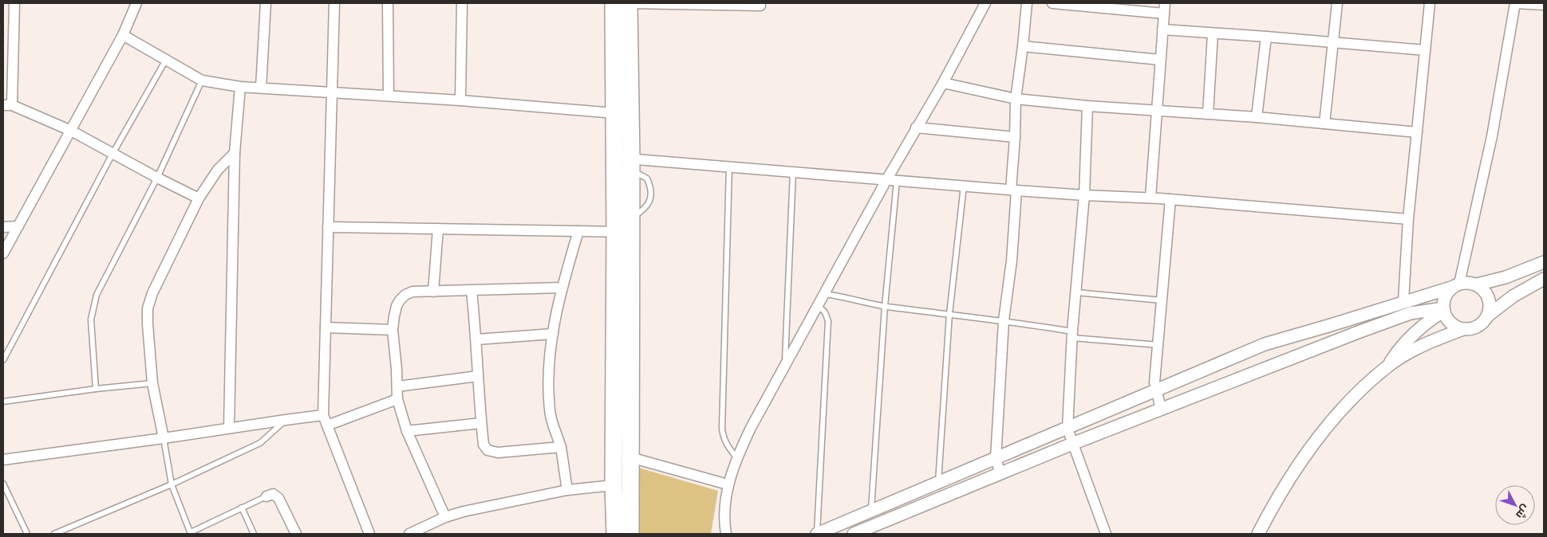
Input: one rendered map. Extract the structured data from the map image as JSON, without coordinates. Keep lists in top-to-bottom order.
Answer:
{
  "north": "bottom right"
}
